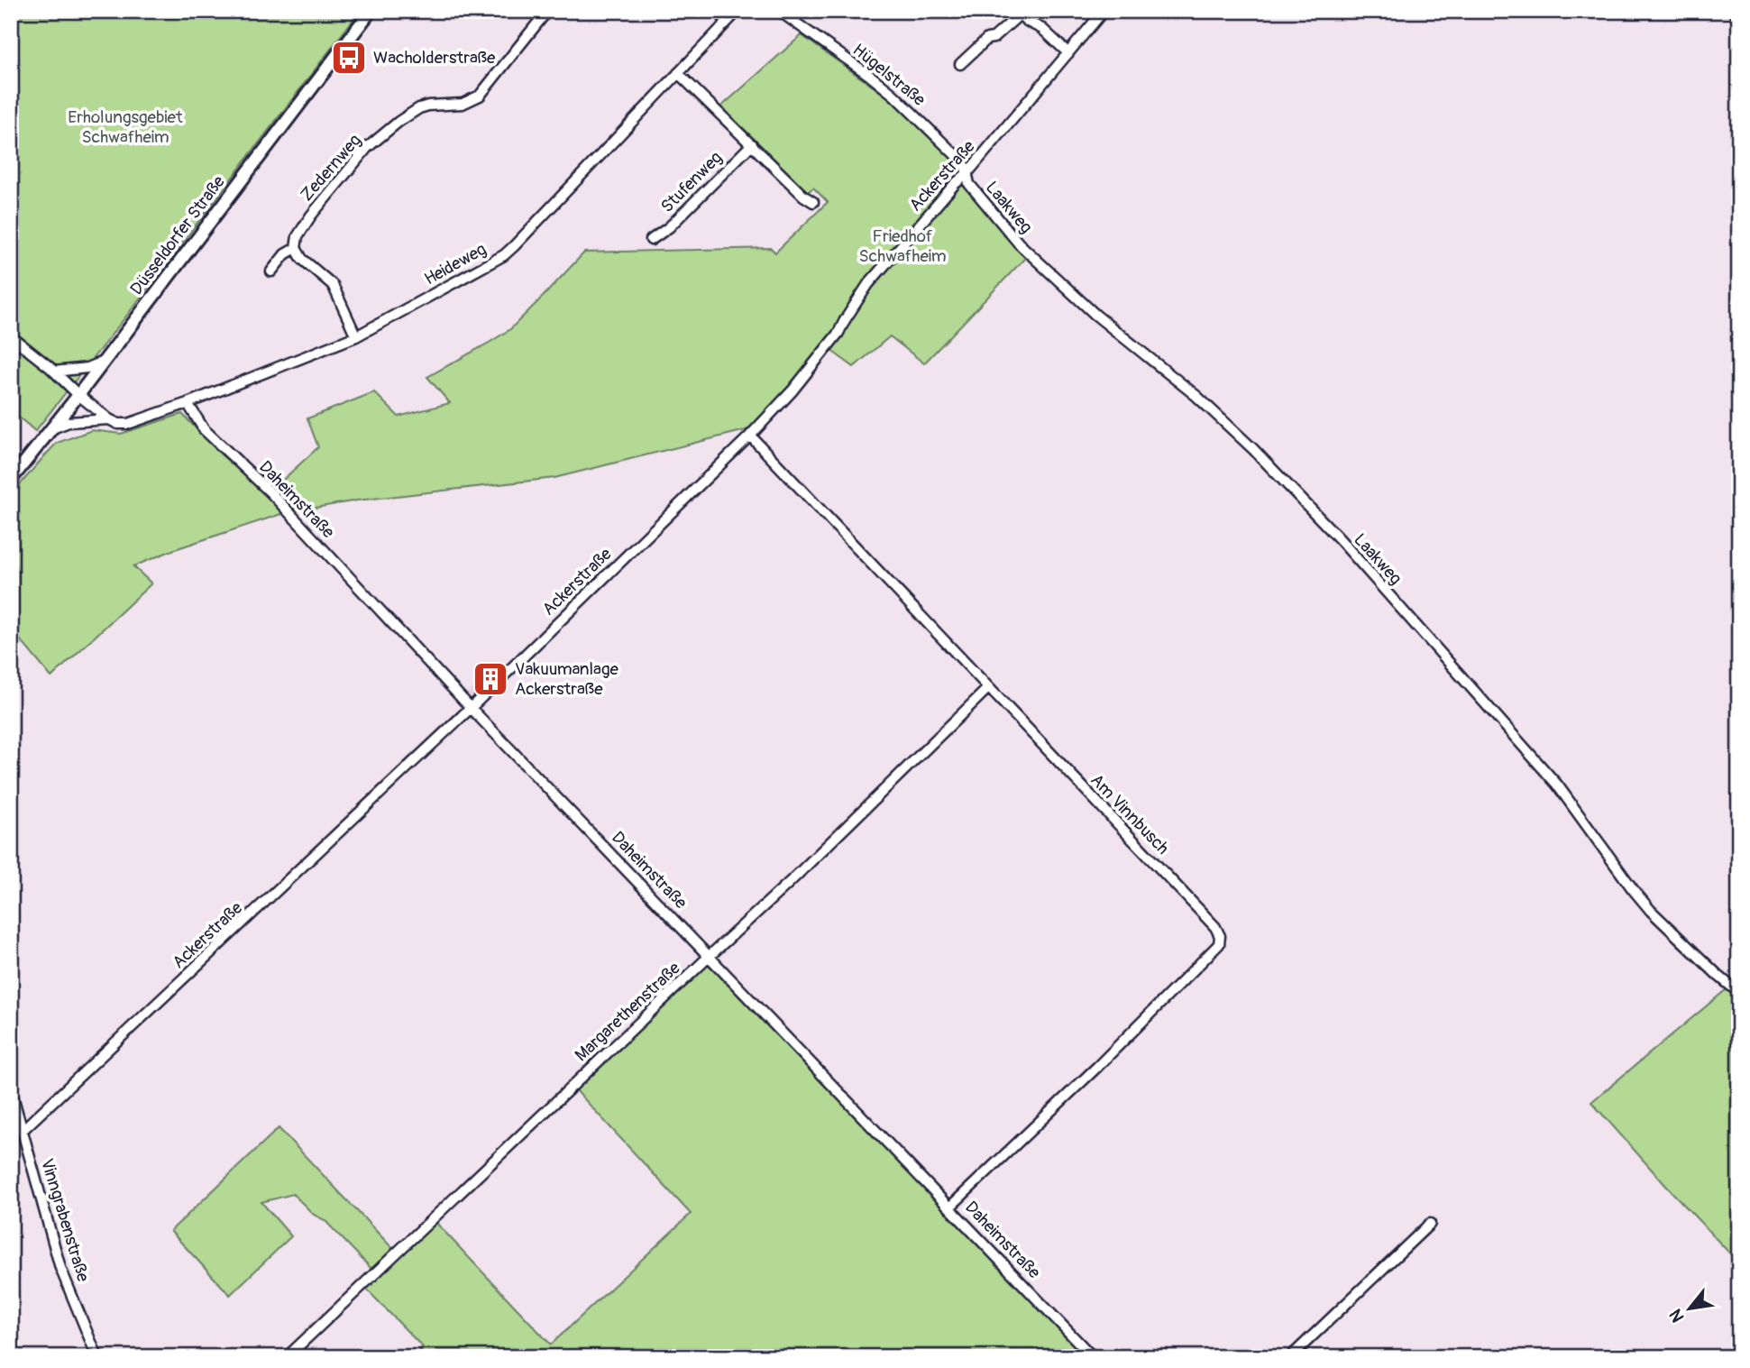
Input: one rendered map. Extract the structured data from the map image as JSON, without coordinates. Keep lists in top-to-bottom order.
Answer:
{
  "streets": {
    "main road": ["Düsseldorfer Straße"],
    "street": [
      "Hügelstraße",
      "Zedernweg",
      "Ackerstraße",
      "Stufenweg",
      "Laakweg",
      "Heideweg",
      "Daheimstraße",
      "Am Vinnbusch",
      "Margarethenstraße",
      "Vinngrabenstraße"
    ]
  },
  "crossings": [
    ["Hügelstraße", "Ackerstraße"],
    ["Hügelstraße", "Laakweg"],
    ["Ackerstraße", "Laakweg"],
    ["Ackerstraße", "Daheimstraße"],
    ["Ackerstraße", "Am Vinnbusch"],
    ["Ackerstraße", "Vinngrabenstraße"],
    ["Düsseldorfer Straße", "Heideweg"],
    ["Heideweg", "Daheimstraße"],
    ["Daheimstraße", "Am Vinnbusch"],
    ["Daheimstraße", "Margarethenstraße"],
    ["Am Vinnbusch", "Margarethenstraße"]
  ],
  "parks": ["Erholungsgebiet Schwafheim", "Friedhof Schwafheim"],
  "places": {
    "bus stop": ["Wacholderstraße"],
    "building": ["Vakuumanlage Ackerstraße"]
  },
  "north": "bottom left"
}
